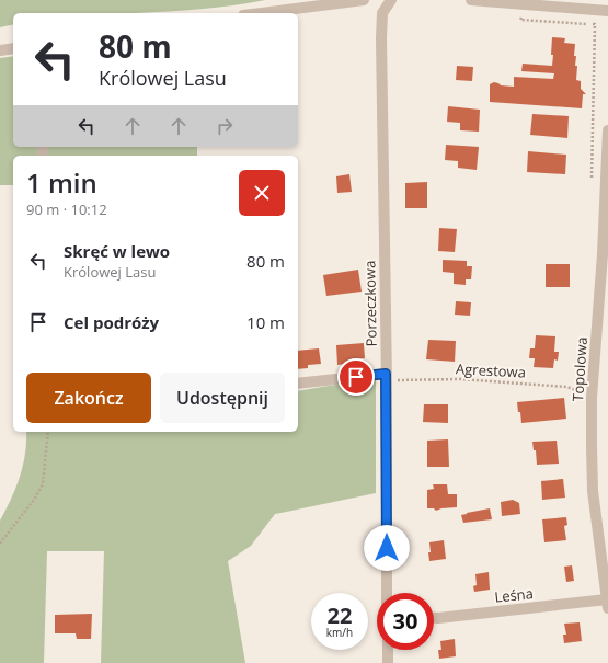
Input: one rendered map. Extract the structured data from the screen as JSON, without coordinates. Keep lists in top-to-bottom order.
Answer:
{
  "streets": {
    "street": ["Porzeczkowa", "Topolowa", "Leśna"],
    "path": ["Agrestowa"]
  },
  "crossings": [
    ["Porzeczkowa", "Agrestowa"],
    ["Topolowa", "Agrestowa"],
    ["Topolowa", "Leśna"]
  ],
  "page": {
    "turn": ["80 m", "Królowej Lasu"],
    "heading": ["1 min", "90 m · 10:12"],
    "list": [
      {
        "name": "Skręć w lewo",
        "note": "Królowej Lasu",
        "value": "80 m"
      },
      {
        "name": "Cel podróży",
        "value": "10 m"
      }
    ],
    "buttons": ["Zakończ", "Udostępnij"],
    "speed": "22 km/h",
    "limit": "30"
  }
}
